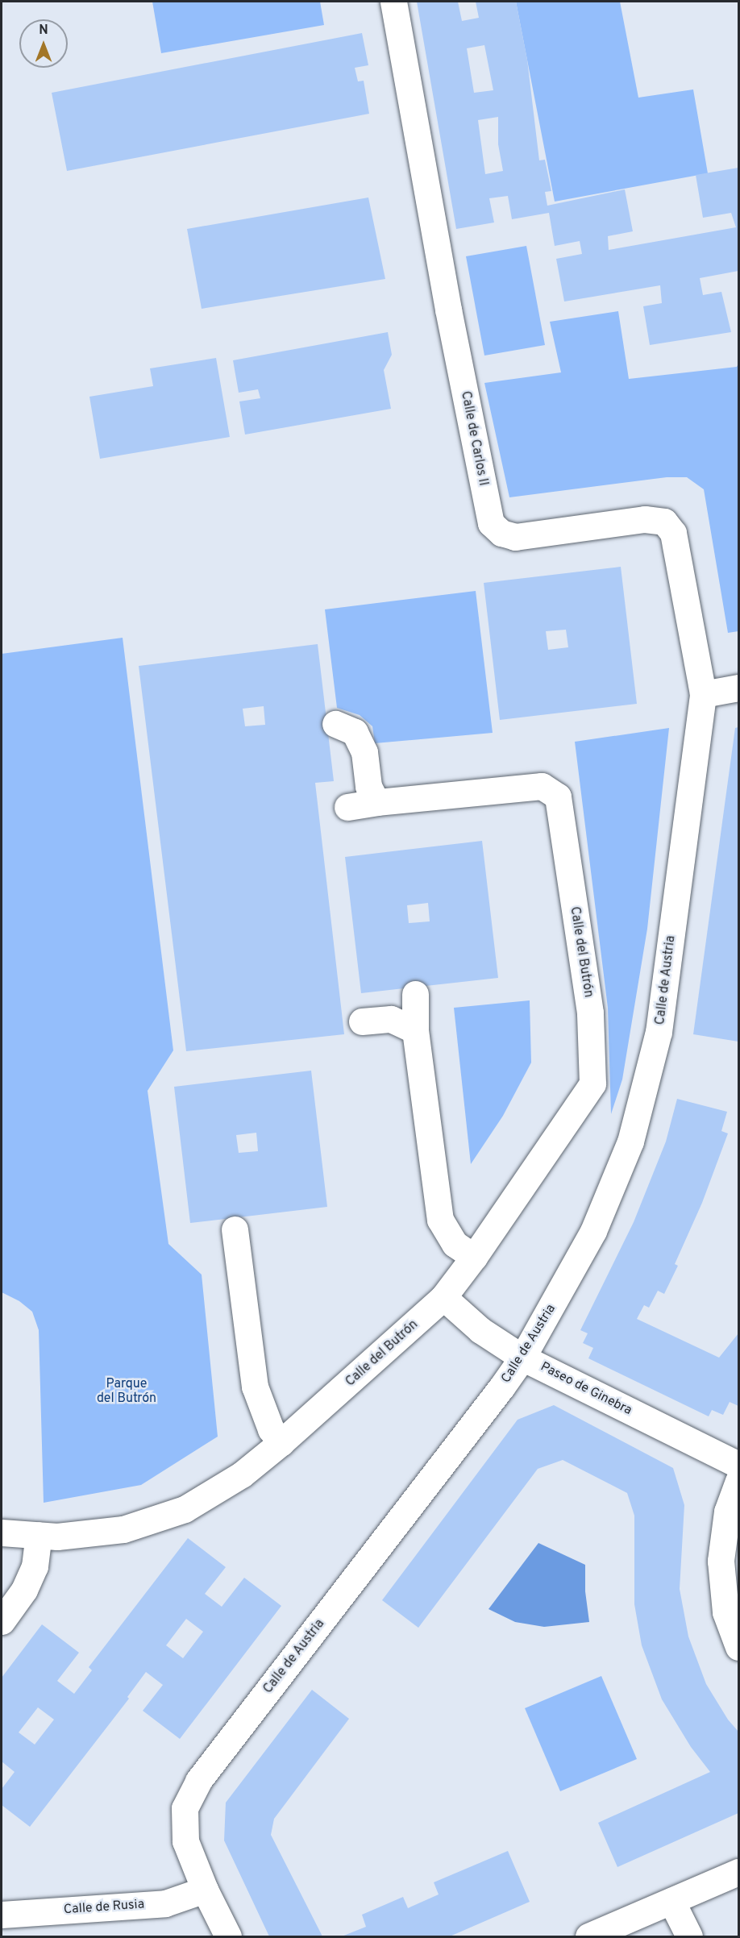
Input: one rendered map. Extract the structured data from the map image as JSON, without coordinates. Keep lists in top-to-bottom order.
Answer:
{
  "streets": {
    "street": [
      "Calle de Carlos II",
      "Calle del Butrón",
      "Calle de Austria",
      "Paseo de Ginebra",
      "Calle de Rusia"
    ]
  },
  "crossings": [
    ["Calle de Carlos II", "Calle de Austria"],
    ["Calle del Butrón", "Paseo de Ginebra"],
    ["Calle de Austria", "Paseo de Ginebra"],
    ["Calle de Austria", "Calle de Rusia"]
  ],
  "parks": ["Parque del Butrón"],
  "north": "top"
}
